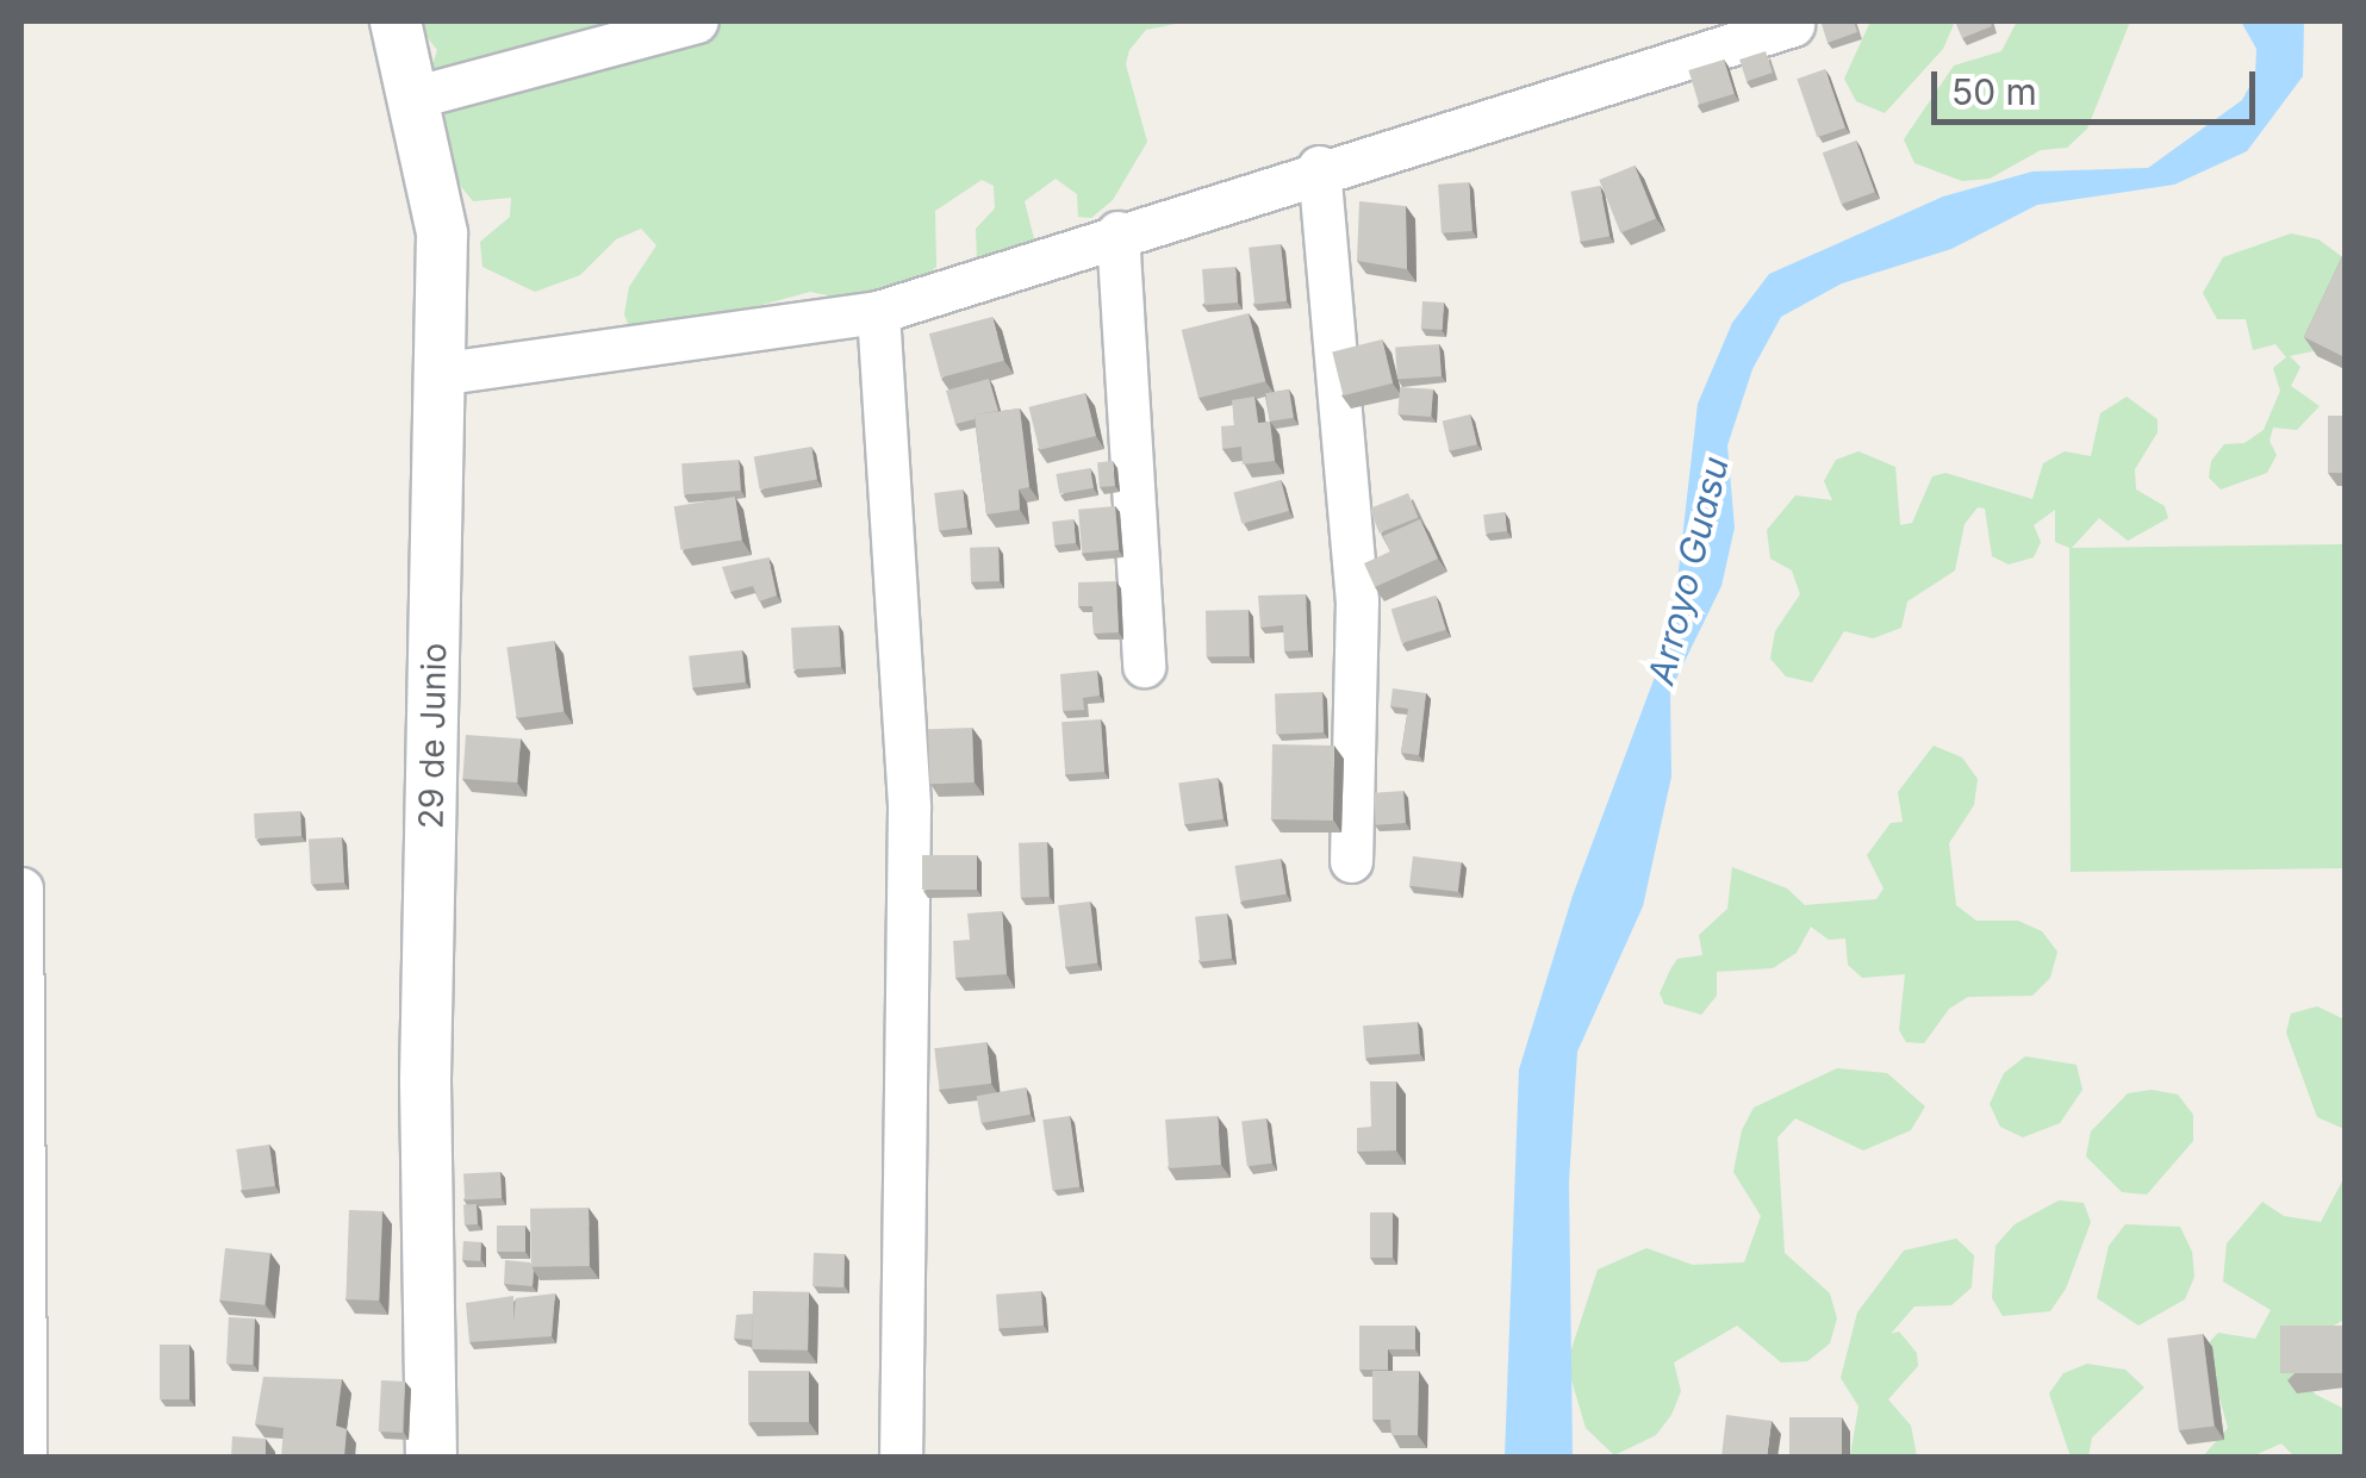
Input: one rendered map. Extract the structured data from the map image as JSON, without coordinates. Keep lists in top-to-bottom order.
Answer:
{
  "streets": {
    "street": ["29 de Junio"]
  },
  "water": ["Arroyo Guasu"],
  "scale_bar": "50 m"
}
